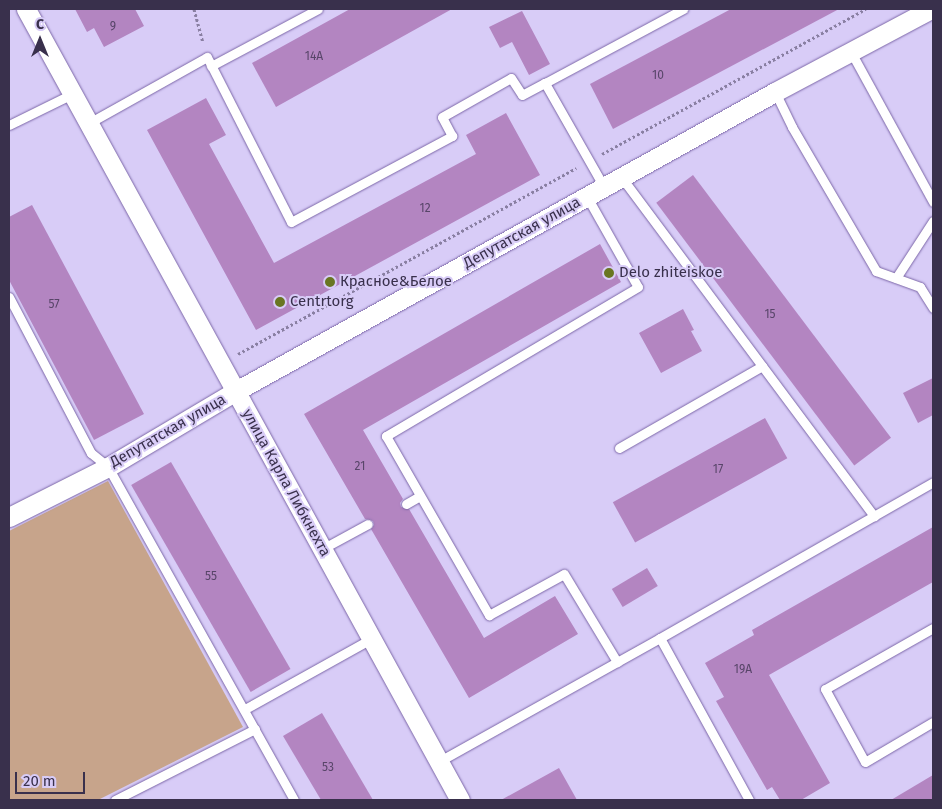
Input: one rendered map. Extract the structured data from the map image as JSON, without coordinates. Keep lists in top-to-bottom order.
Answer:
{
  "streets": {
    "street": ["Депутатская улица", "улица Карла Либкнехта"]
  },
  "crossings": [
    ["Депутатская улица", "улица Карла Либкнехта"]
  ],
  "places": ["Delo zhiteiskoe", "Красное&Белое", "Centrtorg"],
  "house_numbers": [
    "9",
    "14А",
    "10",
    "12",
    "57",
    "15",
    "21",
    "17",
    "55",
    "19А",
    "53"
  ],
  "scale_bar": "20 m",
  "north": "top"
}
